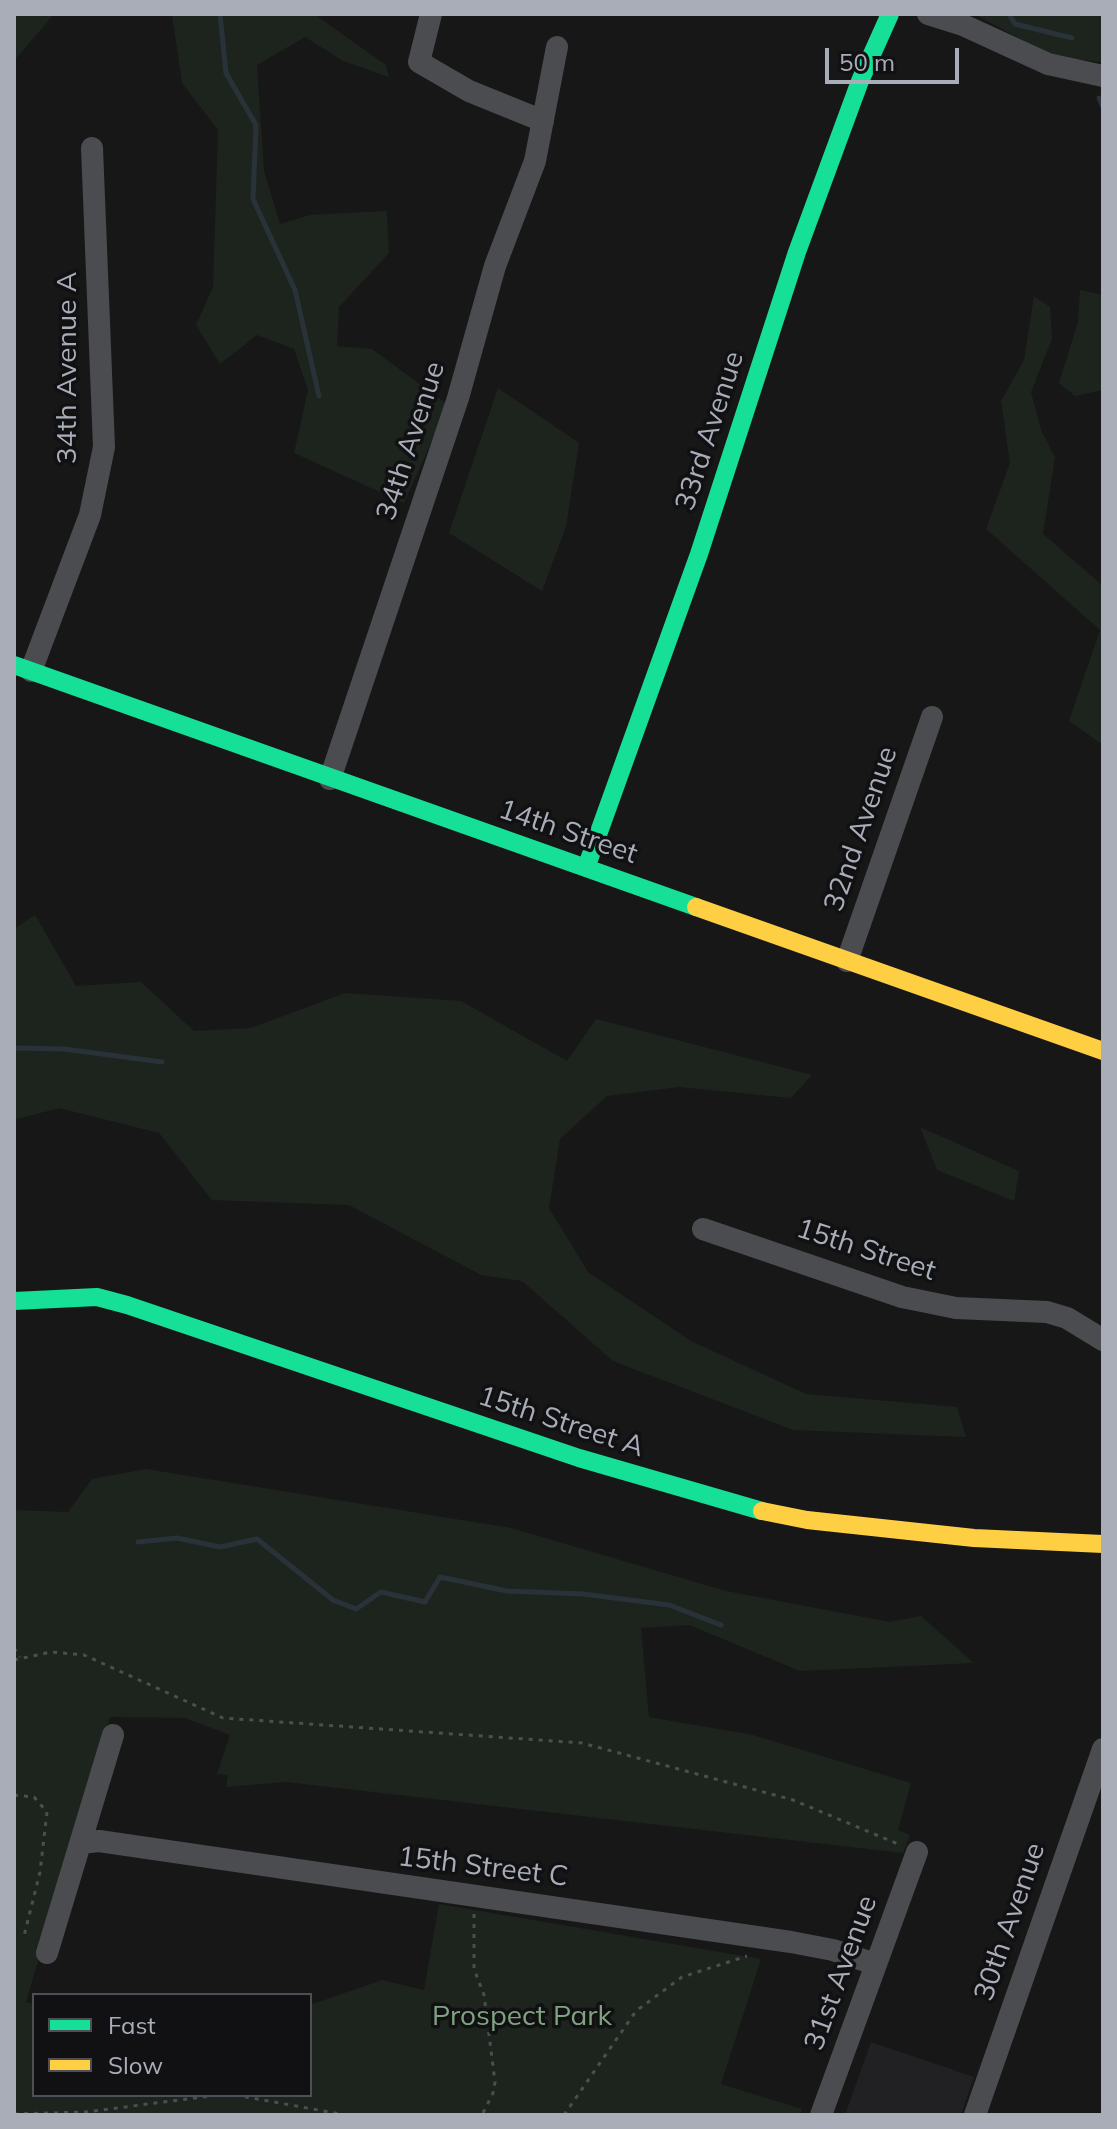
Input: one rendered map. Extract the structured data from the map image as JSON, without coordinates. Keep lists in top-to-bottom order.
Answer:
{
  "streets": {
    "street": [
      "34th Avenue A",
      "33rd Avenue",
      "34th Avenue",
      "32nd Avenue",
      "14th Street",
      "15th Street",
      "15th Street A",
      "15th Street C",
      "30th Avenue",
      "31st Avenue"
    ]
  },
  "crossings": [
    ["34th Avenue A", "14th Street"],
    ["33rd Avenue", "14th Street"],
    ["34th Avenue", "14th Street"],
    ["32nd Avenue", "14th Street"],
    ["15th Street C", "31st Avenue"]
  ],
  "parks": ["Prospect Park"],
  "legend": ["Fast", "Slow"],
  "scale_bar": "50 m"
}
